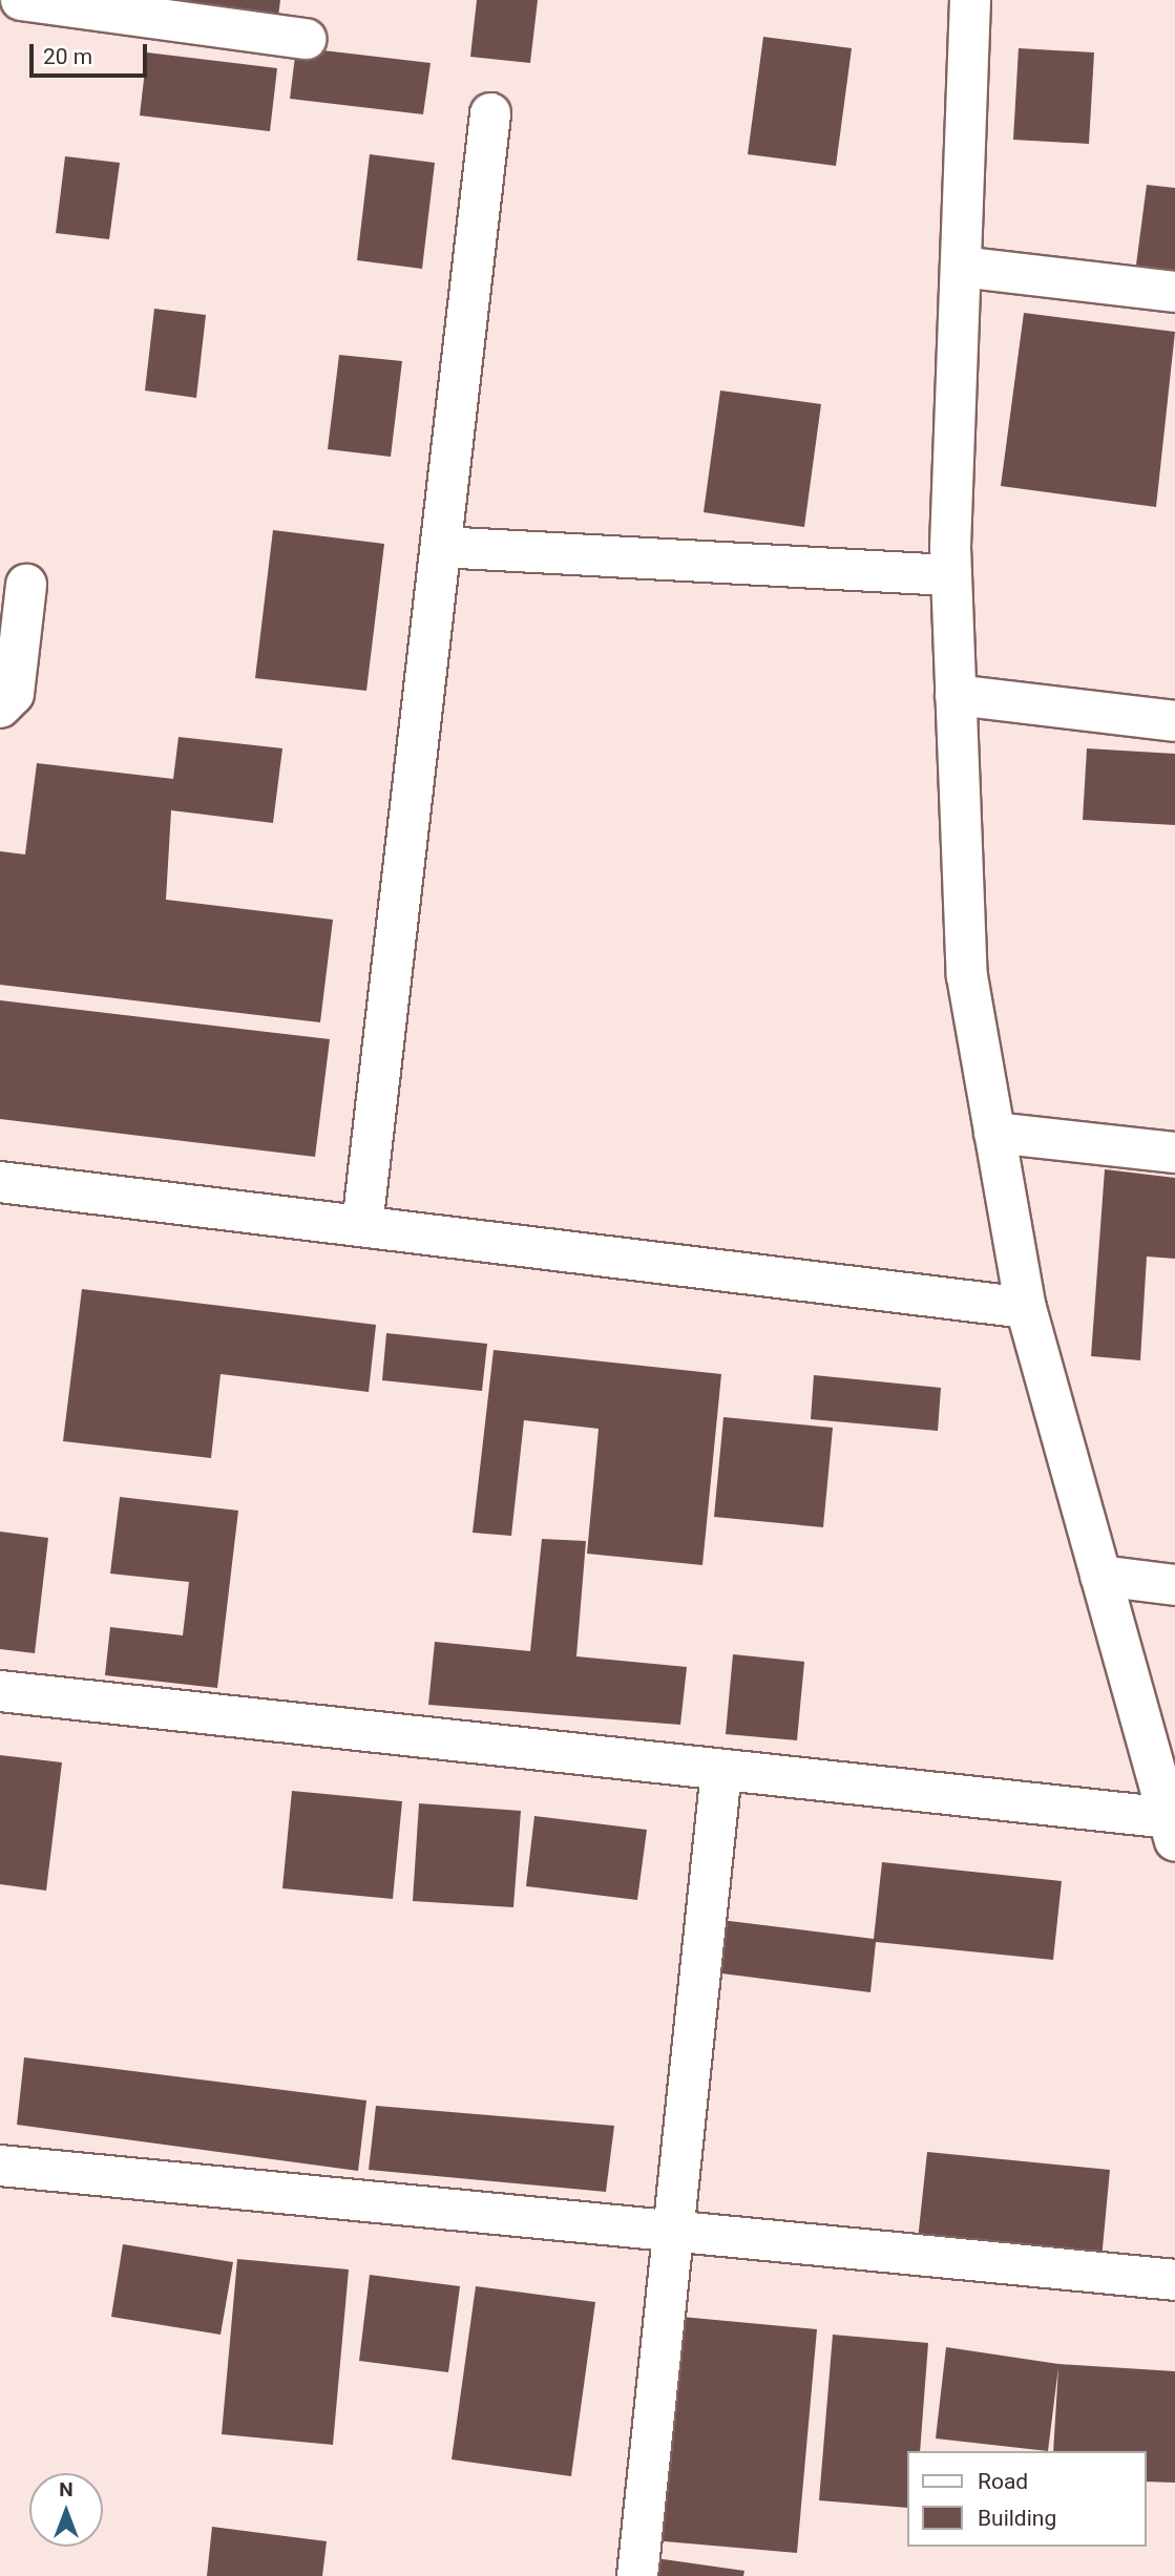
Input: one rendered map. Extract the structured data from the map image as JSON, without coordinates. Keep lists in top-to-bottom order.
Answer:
{
  "legend": ["Road", "Building"],
  "scale_bar": "20 m",
  "north": "top"
}
